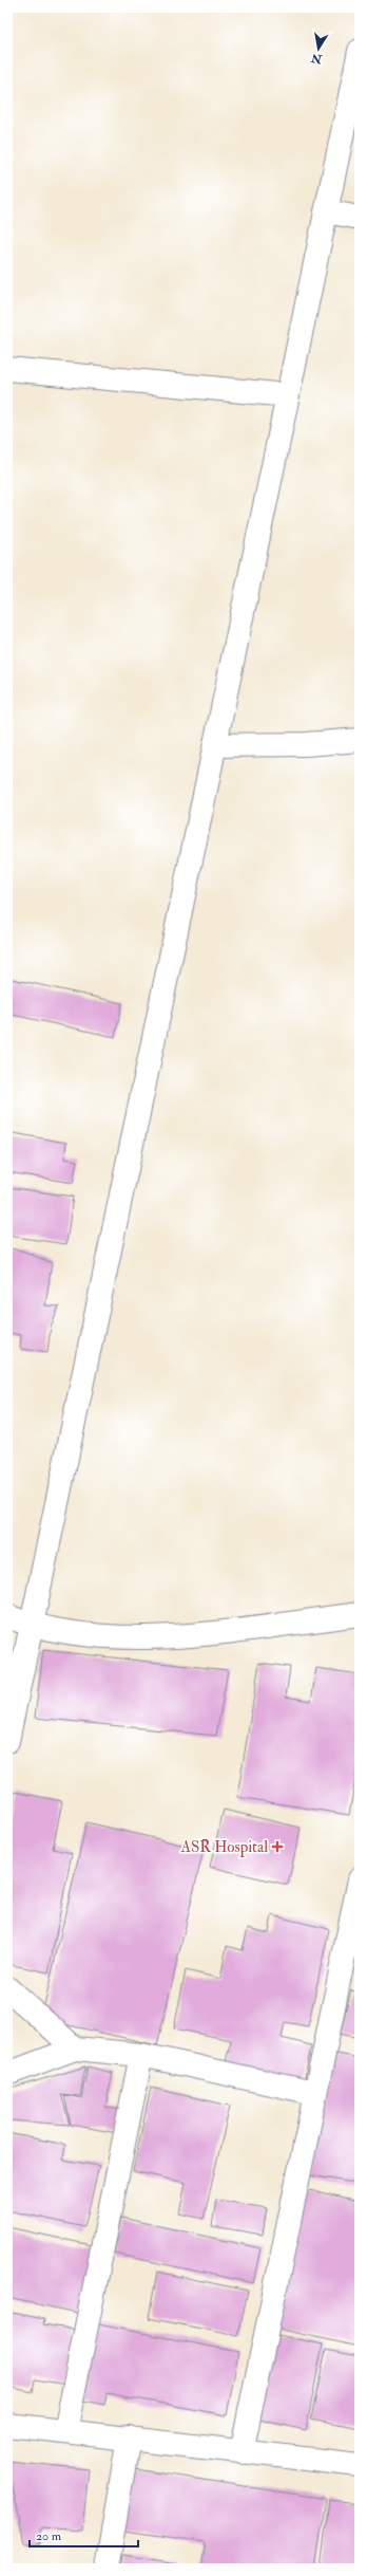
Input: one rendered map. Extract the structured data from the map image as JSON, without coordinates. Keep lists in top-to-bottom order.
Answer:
{
  "places": {
    "health": ["ASR Hospital"]
  },
  "scale_bar": "20 m",
  "north": "bottom"
}
